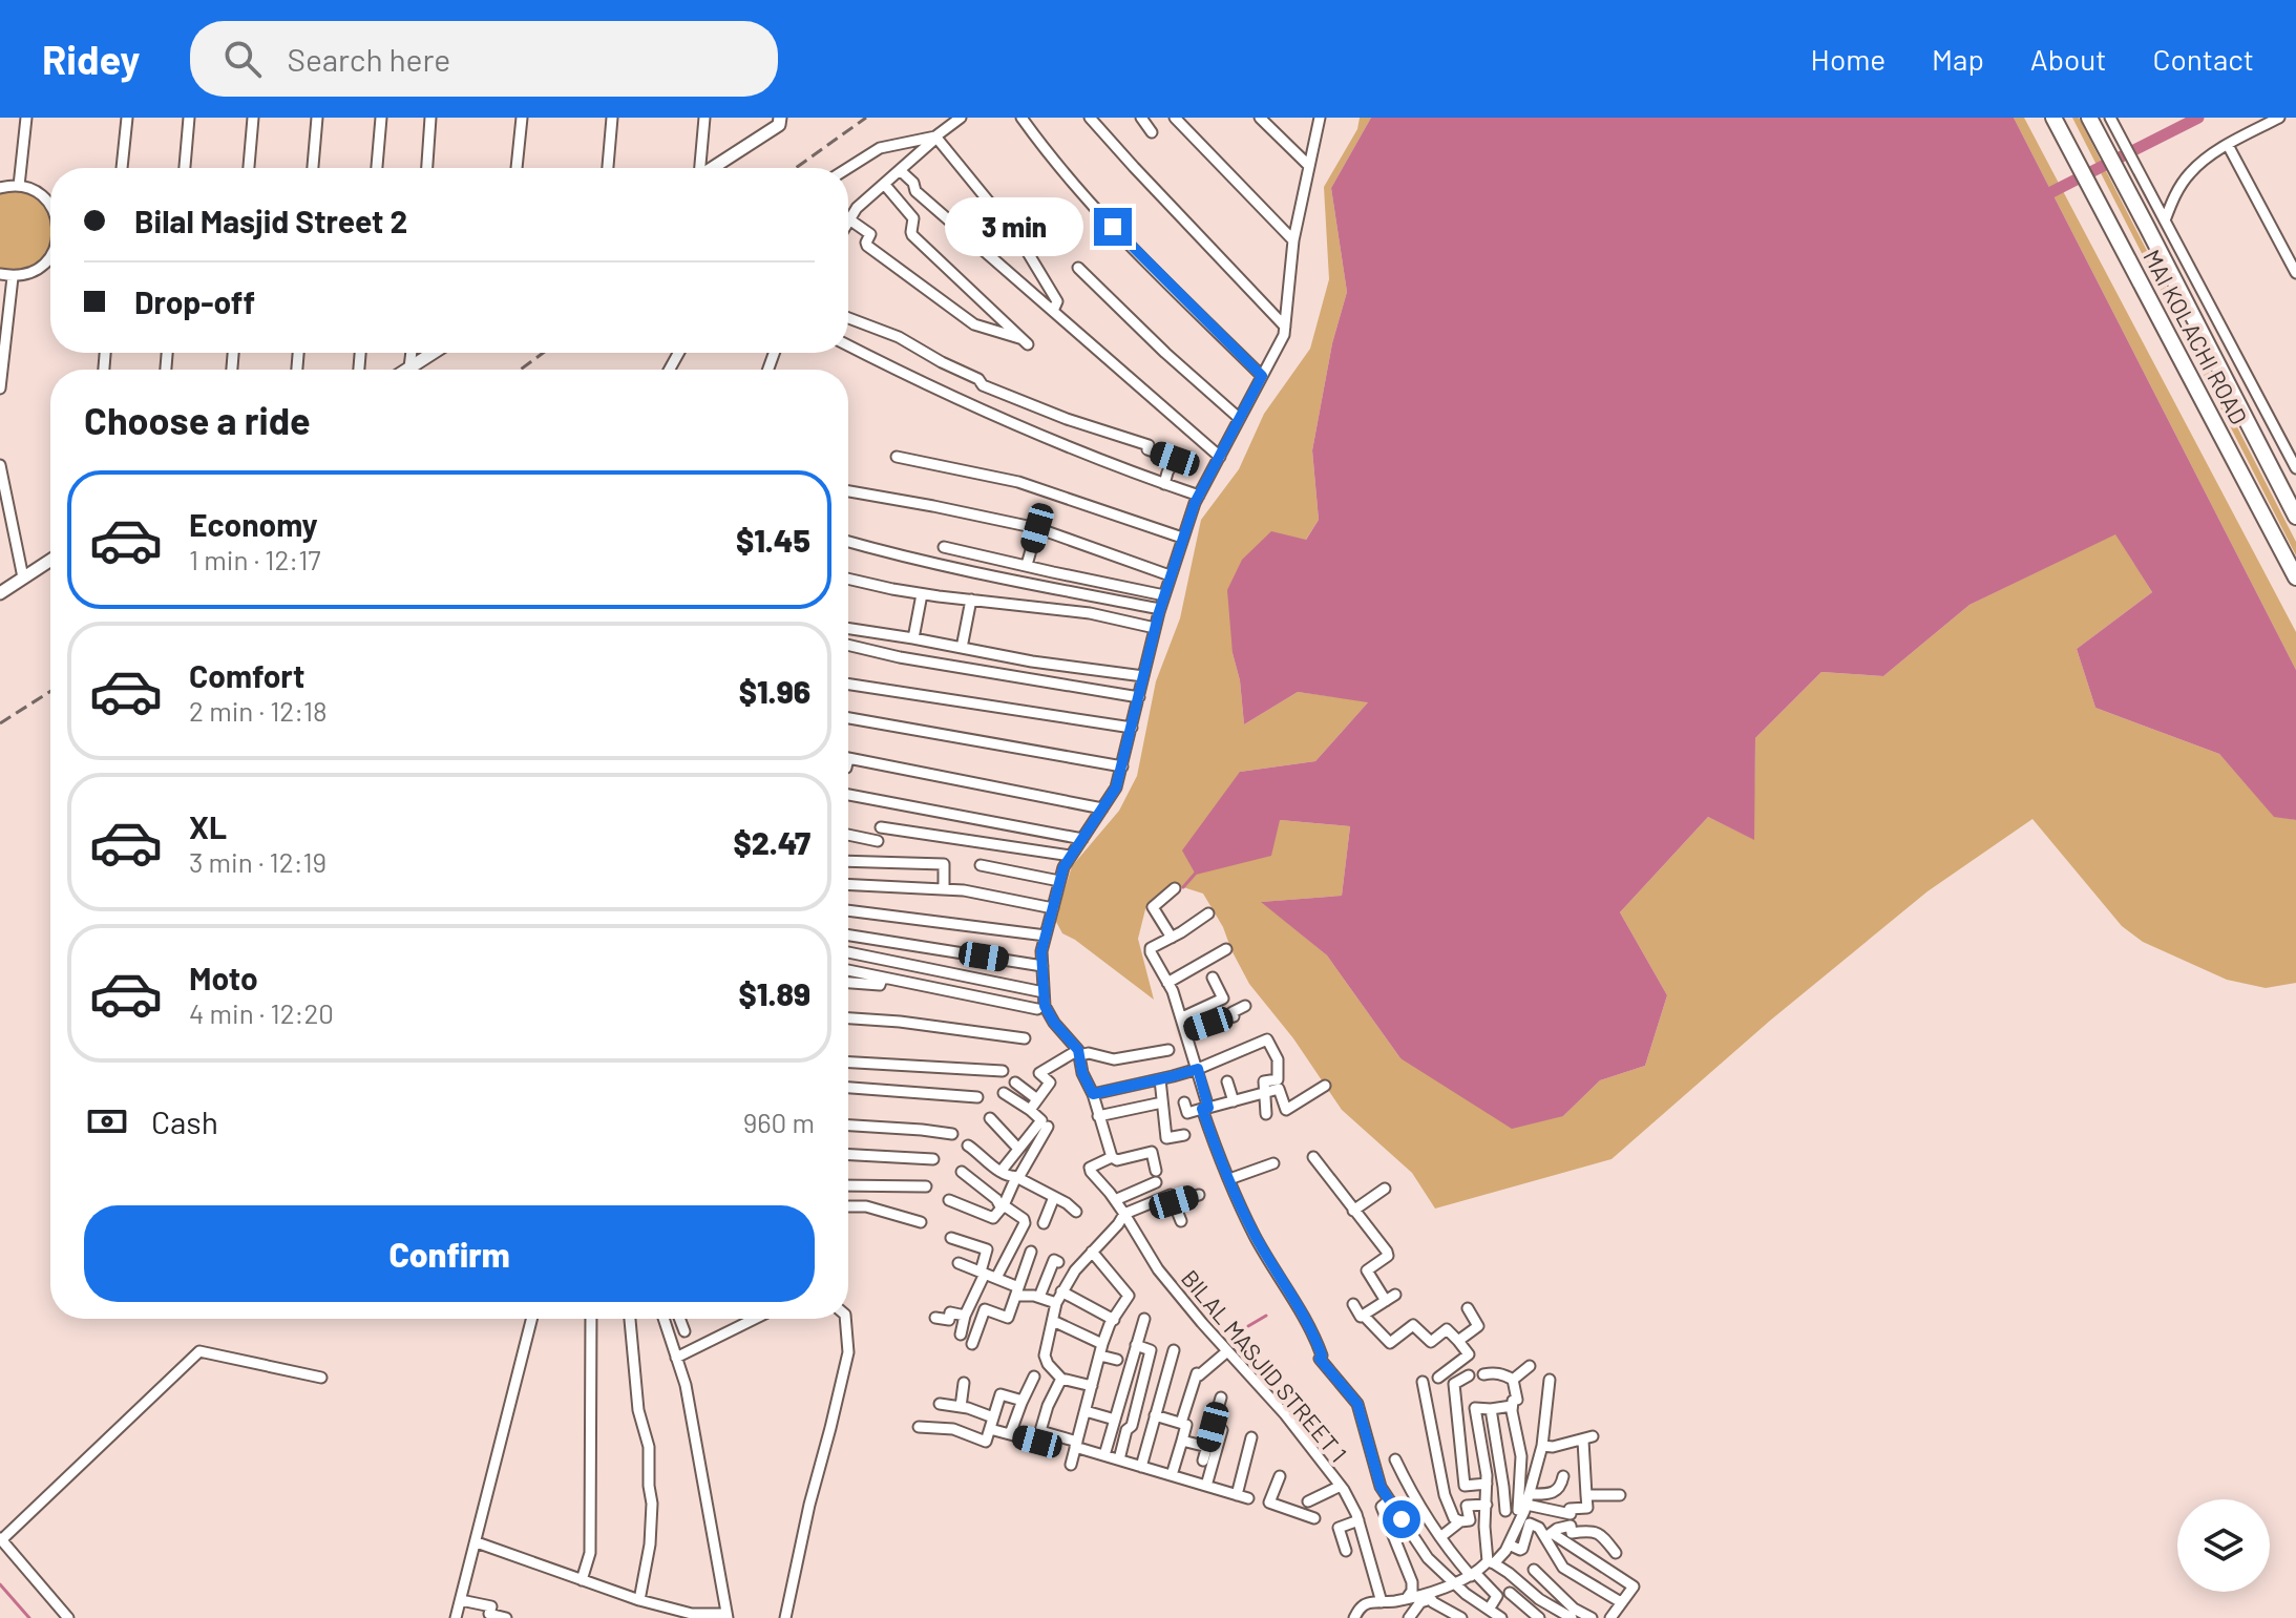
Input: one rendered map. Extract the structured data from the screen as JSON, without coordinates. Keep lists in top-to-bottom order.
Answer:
{
  "streets": {
    "main road": ["MAI KOLACHI ROAD"],
    "street": ["BILAL MASJID STREET 1"]
  },
  "page": {
    "header": "Ridey",
    "search": "Search here",
    "nav": [
      "Home",
      "Map",
      "About",
      "Contact"
    ],
    "banner": ["Bilal Masjid Street 2", "Drop-off"],
    "bubble": "3 min",
    "heading": "Choose a ride",
    "list": [
      {
        "name": "Economy",
        "note": "1 min · 12:17",
        "value": "$1.45"
      },
      {
        "name": "Comfort",
        "note": "2 min · 12:18",
        "value": "$1.96"
      },
      {
        "name": "XL",
        "note": "3 min · 12:19",
        "value": "$2.47"
      },
      {
        "name": "Moto",
        "note": "4 min · 12:20",
        "value": "$1.89"
      }
    ],
    "pay": ["Cash", "960 m"],
    "buttons": "Confirm"
  }
}
